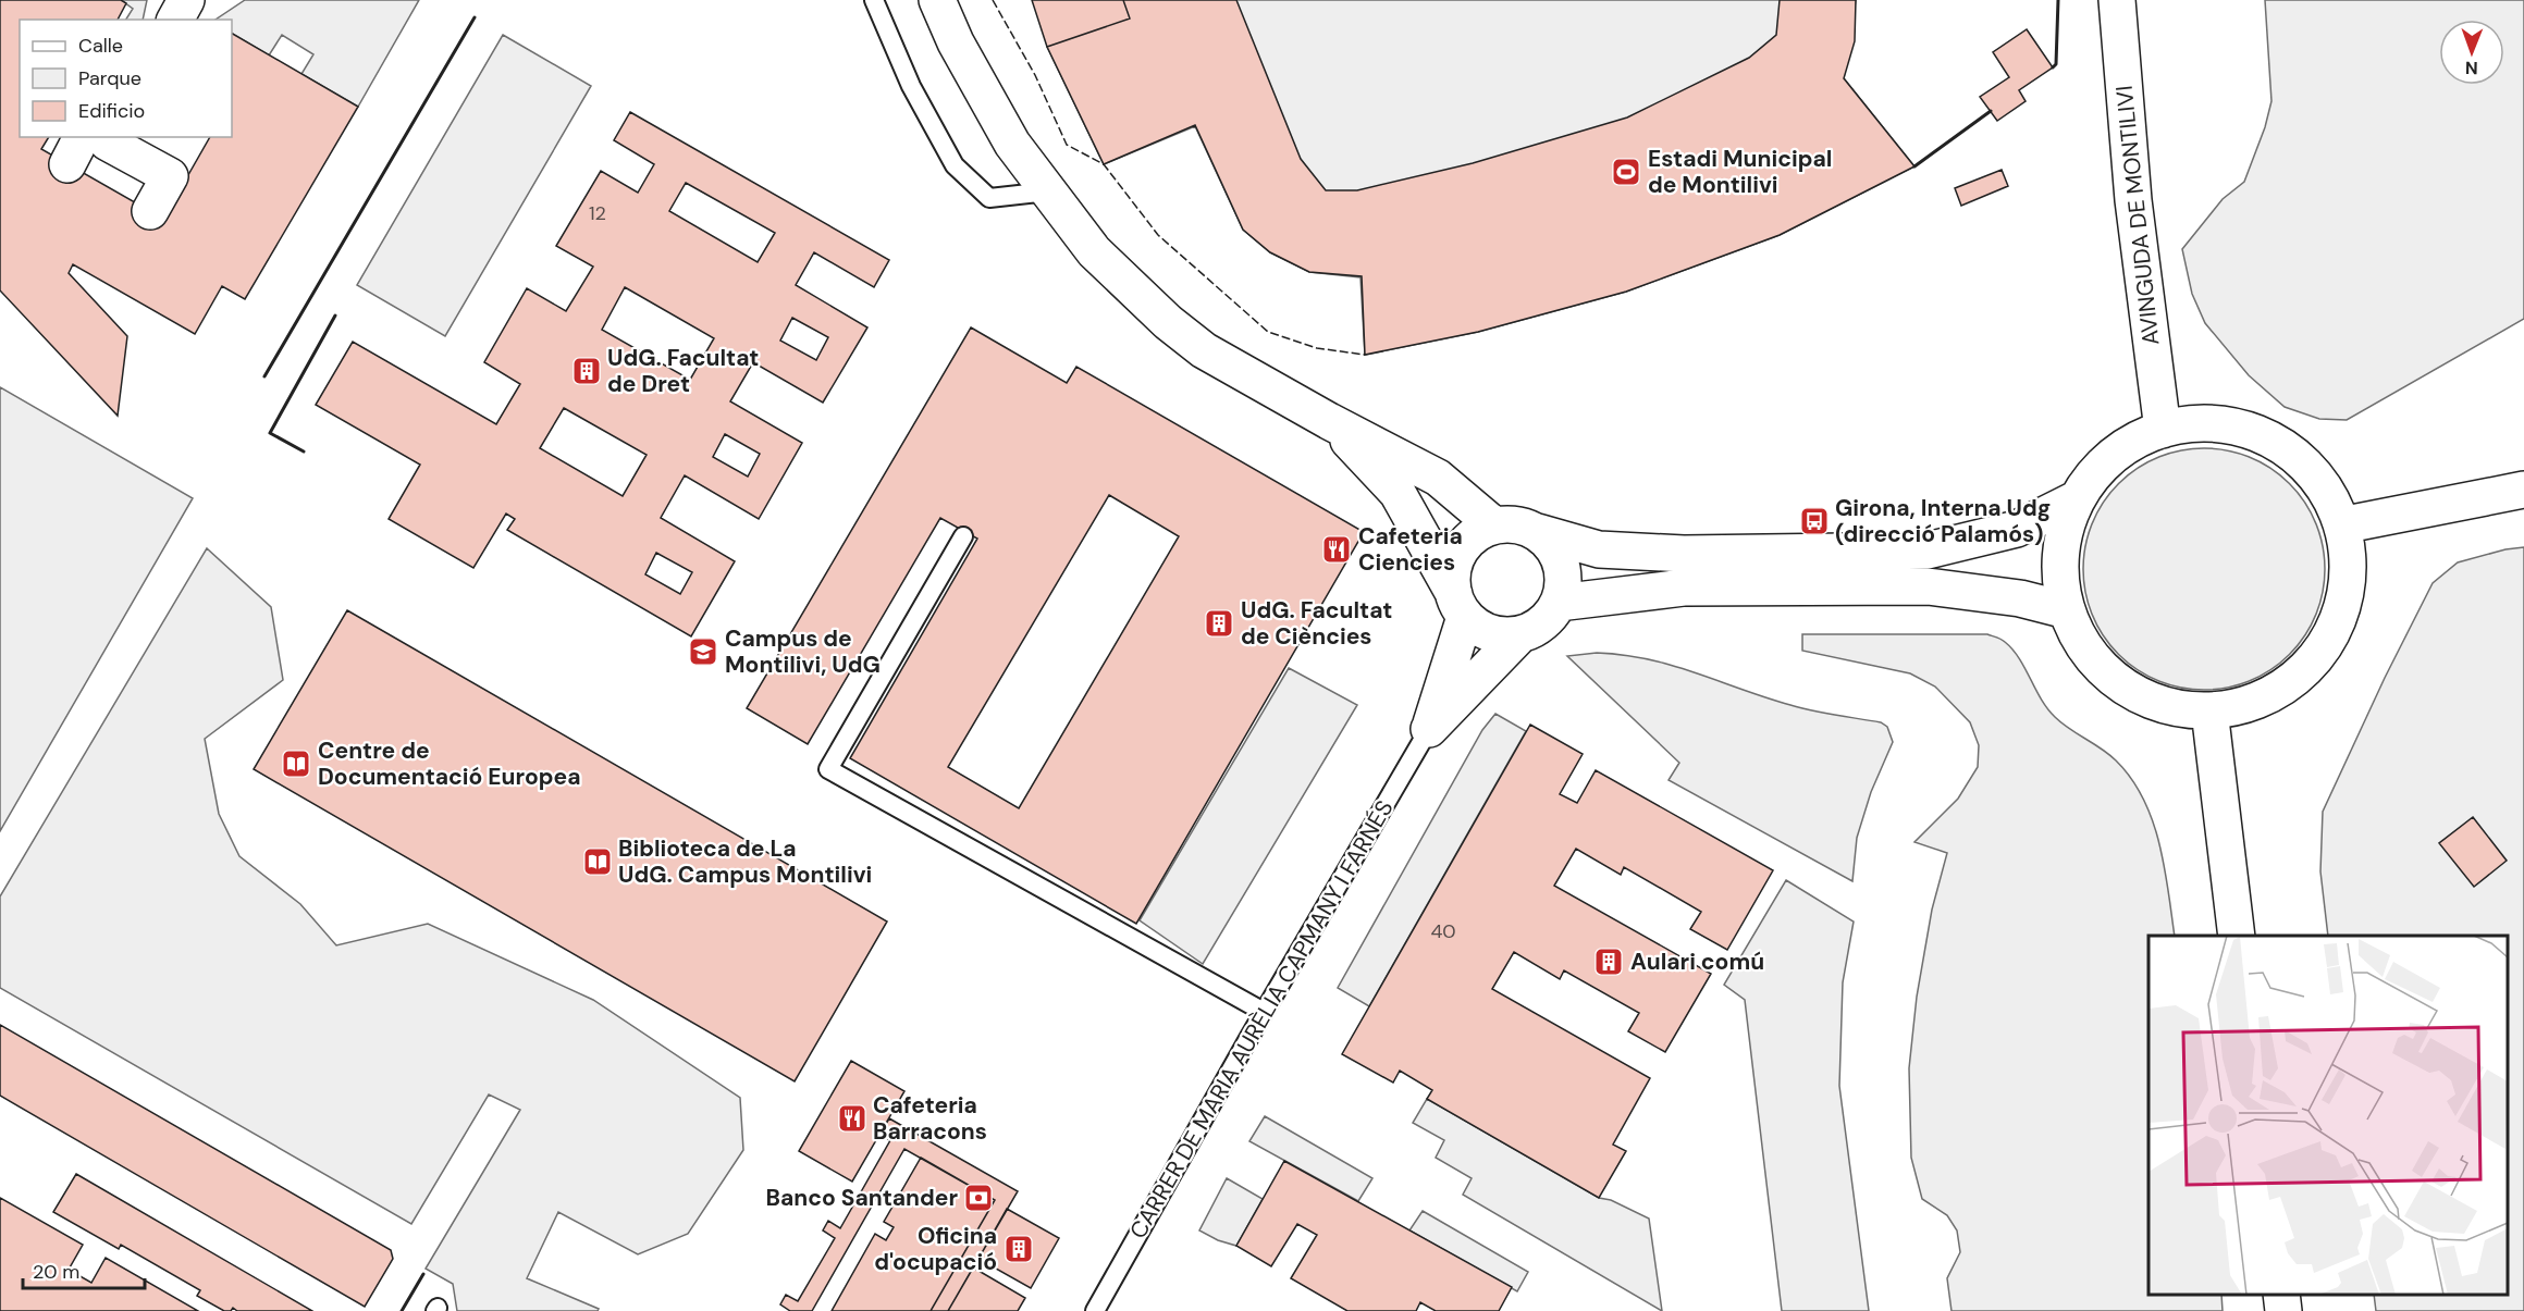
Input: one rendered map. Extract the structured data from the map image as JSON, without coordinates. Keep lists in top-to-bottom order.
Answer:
{
  "streets": {
    "street": ["AVINGUDA DE MONTILIVI", "CARRER DE MARIA AURÈLIA CAPMANY I FARNÉS"]
  },
  "places": {
    "sports": ["Estadi Municipal de Montilivi"],
    "building": [
      "UdG. Facultat de Dret",
      "UdG. Facultat de Ciències",
      "Aulari comú",
      "Oficina d'ocupació"
    ],
    "bus stop": ["Girona, Interna Udg (direcció Palamós)"],
    "restaurant": ["Cafeteria Ciencies", "Cafeteria Barracons"],
    "school or university": ["Campus de Montilivi, UdG"],
    "library": ["Centre de Documentació Europea", "Biblioteca de La UdG. Campus Montilivi"],
    "bank": ["Banco Santander"]
  },
  "house_numbers": ["12", "40"],
  "legend": ["Calle", "Parque", "Edificio"],
  "scale_bar": "20 m",
  "north": "bottom"
}
